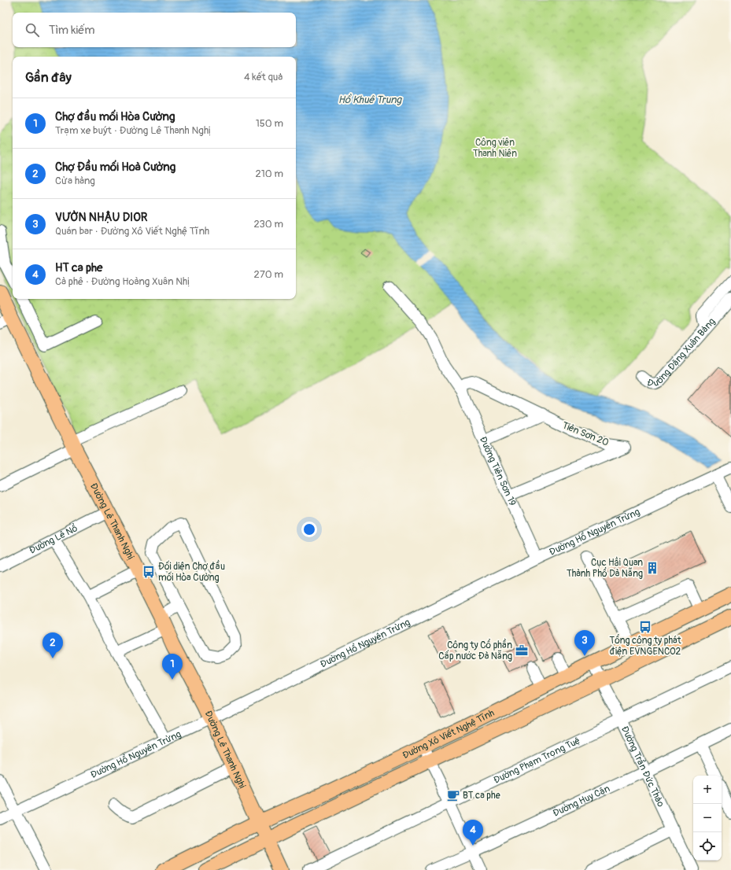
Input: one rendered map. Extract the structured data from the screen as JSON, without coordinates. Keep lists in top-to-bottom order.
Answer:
{
  "streets": {
    "main road": ["Đường Lê Thanh Nghị", "Đường Xô Viết Nghệ Tĩnh"],
    "street": [
      "Đường Đặng Xuân Bảng",
      "Tiên Sơn 20",
      "Đường Tiên Sơn 19",
      "Đường Hồ Nguyên Trừng",
      "Đường Lê Nổ",
      "Đường Phạm Trọng Tuệ",
      "Đường Trần Đức Thảo",
      "Đường Huy Cận"
    ]
  },
  "crossings": [
    ["Tiên Sơn 20", "Đường Tiên Sơn 19"],
    ["Đường Tiên Sơn 19", "Đường Hồ Nguyên Trừng"],
    ["Đường Lê Thanh Nghị", "Đường Hồ Nguyên Trừng"],
    ["Đường Lê Thanh Nghị", "Đường Lê Nổ"],
    ["Đường Lê Thanh Nghị", "Đường Xô Viết Nghệ Tĩnh"],
    ["Đường Xô Viết Nghệ Tĩnh", "Đường Trần Đức Thảo"],
    ["Đường Phạm Trọng Tuệ", "Đường Trần Đức Thảo"],
    ["Đường Trần Đức Thảo", "Đường Huy Cận"]
  ],
  "water": ["Hồ Khuê Trung"],
  "parks": ["Công viên Thanh Niên"],
  "places": {
    "building": ["Cục Hẳi Quan Thành Phổ Dà Nẵng"],
    "bus stop": ["Đối diện Chợ đầu mối Hòa Cường", "Tổng công ty phát điện EVNGENCO2"],
    "office": ["Công ty Cổ phần Cấp nước Đà Nẵng"],
    "cafe": ["BT ca phe"]
  },
  "page": {
    "search": "Tìm kiếm",
    "heading": ["Gần đây", "4 kết quả"],
    "list": [
      {
        "mark": "1",
        "name": "Chợ đầu mối Hòa Cường",
        "note": "Trạm xe buýt · Đường Lê Thanh Nghị",
        "value": "150 m"
      },
      {
        "mark": "2",
        "name": "Chợ Đầu mối Hoà Cường",
        "note": "Cửa hàng",
        "value": "210 m"
      },
      {
        "mark": "3",
        "name": "VƯỜN NHẬU DIOR",
        "note": "Quán bar · Đường Xô Viết Nghệ Tĩnh",
        "value": "230 m"
      },
      {
        "mark": "4",
        "name": "HT ca phe",
        "note": "Cà phê · Đường Hoàng Xuân Nhị",
        "value": "270 m"
      }
    ],
    "pins": [
      "3",
      "2",
      "1",
      "4"
    ],
    "map_buttons": ["+", "−"]
  }
}
